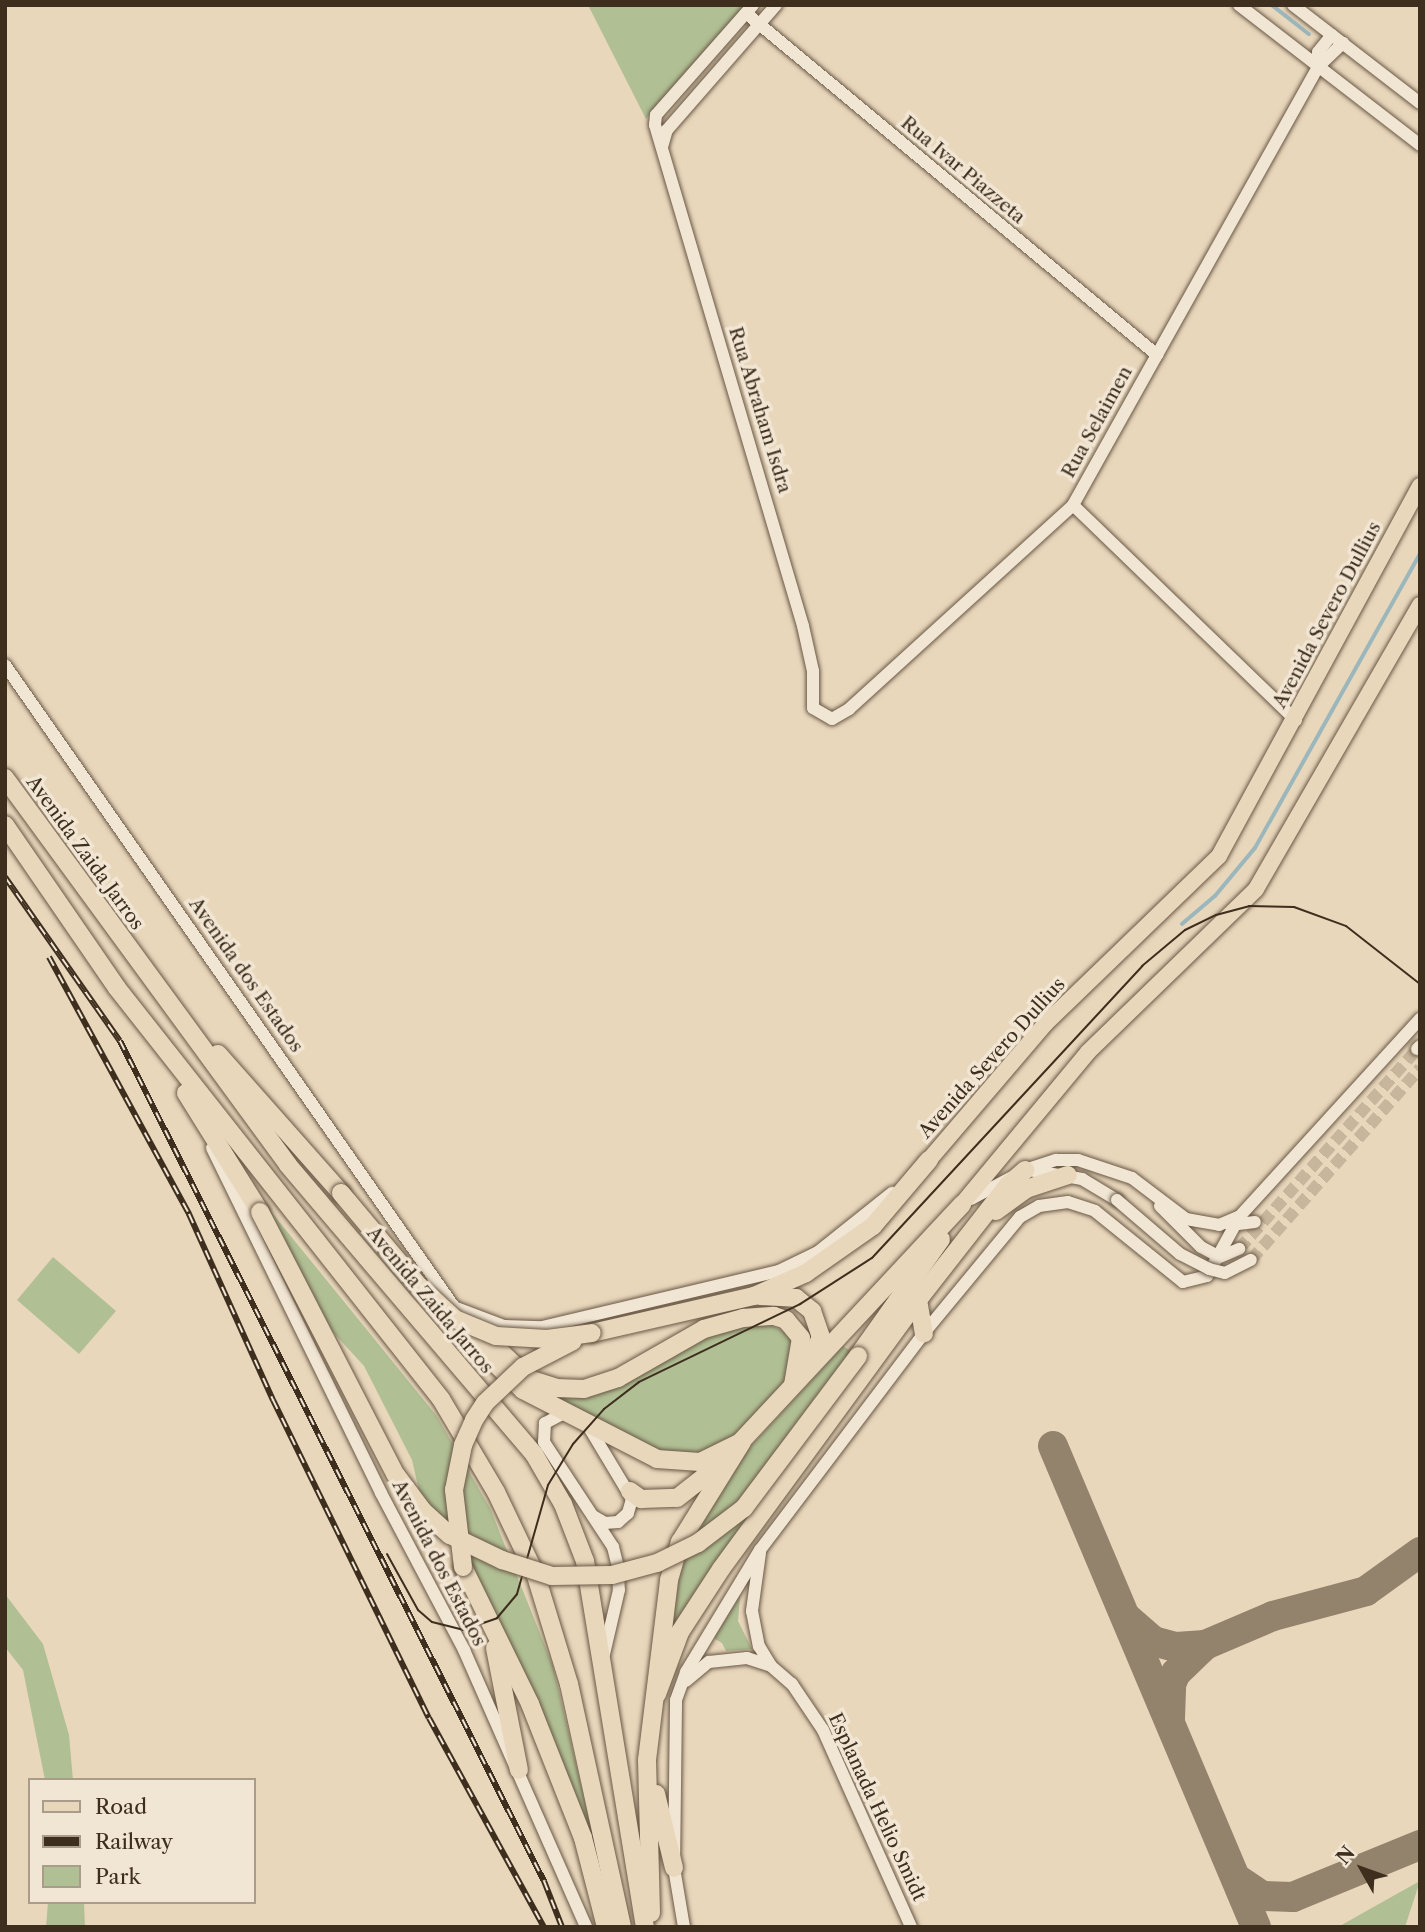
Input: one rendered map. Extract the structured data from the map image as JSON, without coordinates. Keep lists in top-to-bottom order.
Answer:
{
  "streets": {
    "highway": ["Avenida Zaida Jarros"],
    "main road": ["Avenida Severo Dullius"],
    "street": [
      "Rua Ivar Piazzeta",
      "Rua Abraham Isdra",
      "Rua Selaimen",
      "Avenida dos Estados",
      "Esplanada Helio Smidt"
    ]
  },
  "crossings": [
    ["Rua Ivar Piazzeta", "Rua Abraham Isdra"],
    ["Rua Ivar Piazzeta", "Rua Selaimen"],
    ["Rua Abraham Isdra", "Rua Selaimen"],
    ["Avenida Severo Dullius", "Avenida dos Estados"]
  ],
  "legend": ["Road", "Railway", "Park"],
  "north": "top left"
}
